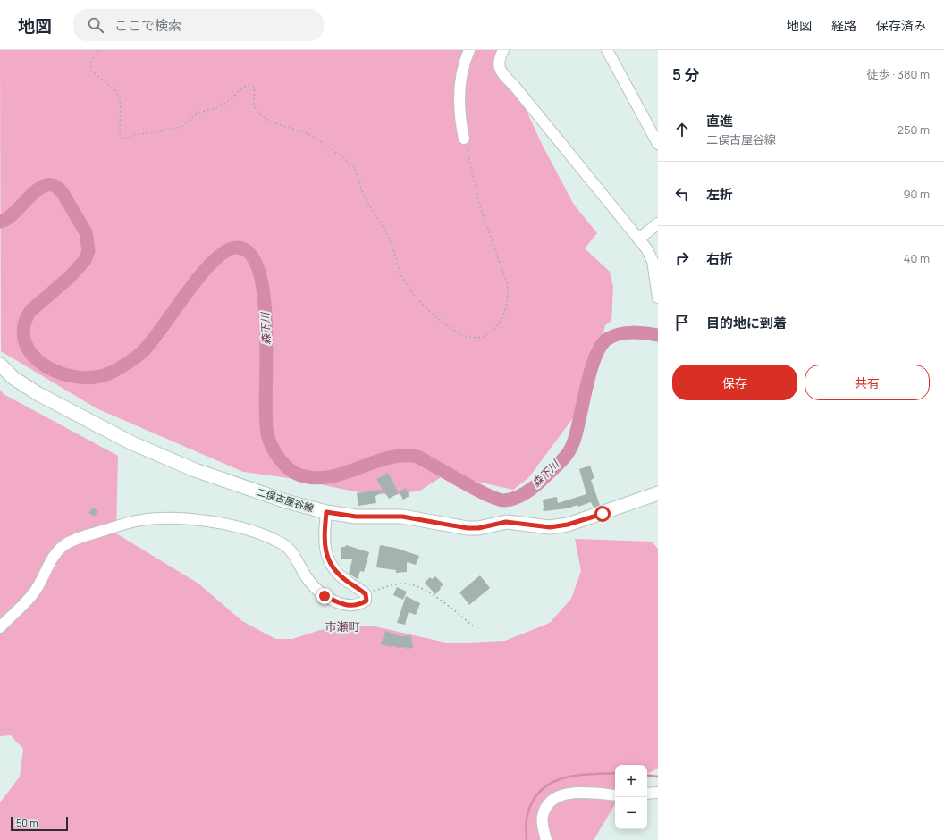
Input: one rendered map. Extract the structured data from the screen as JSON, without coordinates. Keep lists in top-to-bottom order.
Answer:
{
  "streets": {
    "main road": ["二俣古屋谷線"]
  },
  "districts": ["市瀬町"],
  "water": ["森下川"],
  "scale_bar": "50 m",
  "page": {
    "header": "地図",
    "search": "ここで検索",
    "nav": ["地図", "経路", "保存済み"],
    "heading": ["5 分", "徒歩 · 380 m"],
    "list": [
      ["直進", "二俣古屋谷線", "250 m"],
      ["左折", "90 m"],
      ["右折", "40 m"],
      "目的地に到着"
    ],
    "buttons": ["保存", "共有"],
    "map_buttons": ["+", "−"],
    "scale": "50 m"
  }
}
